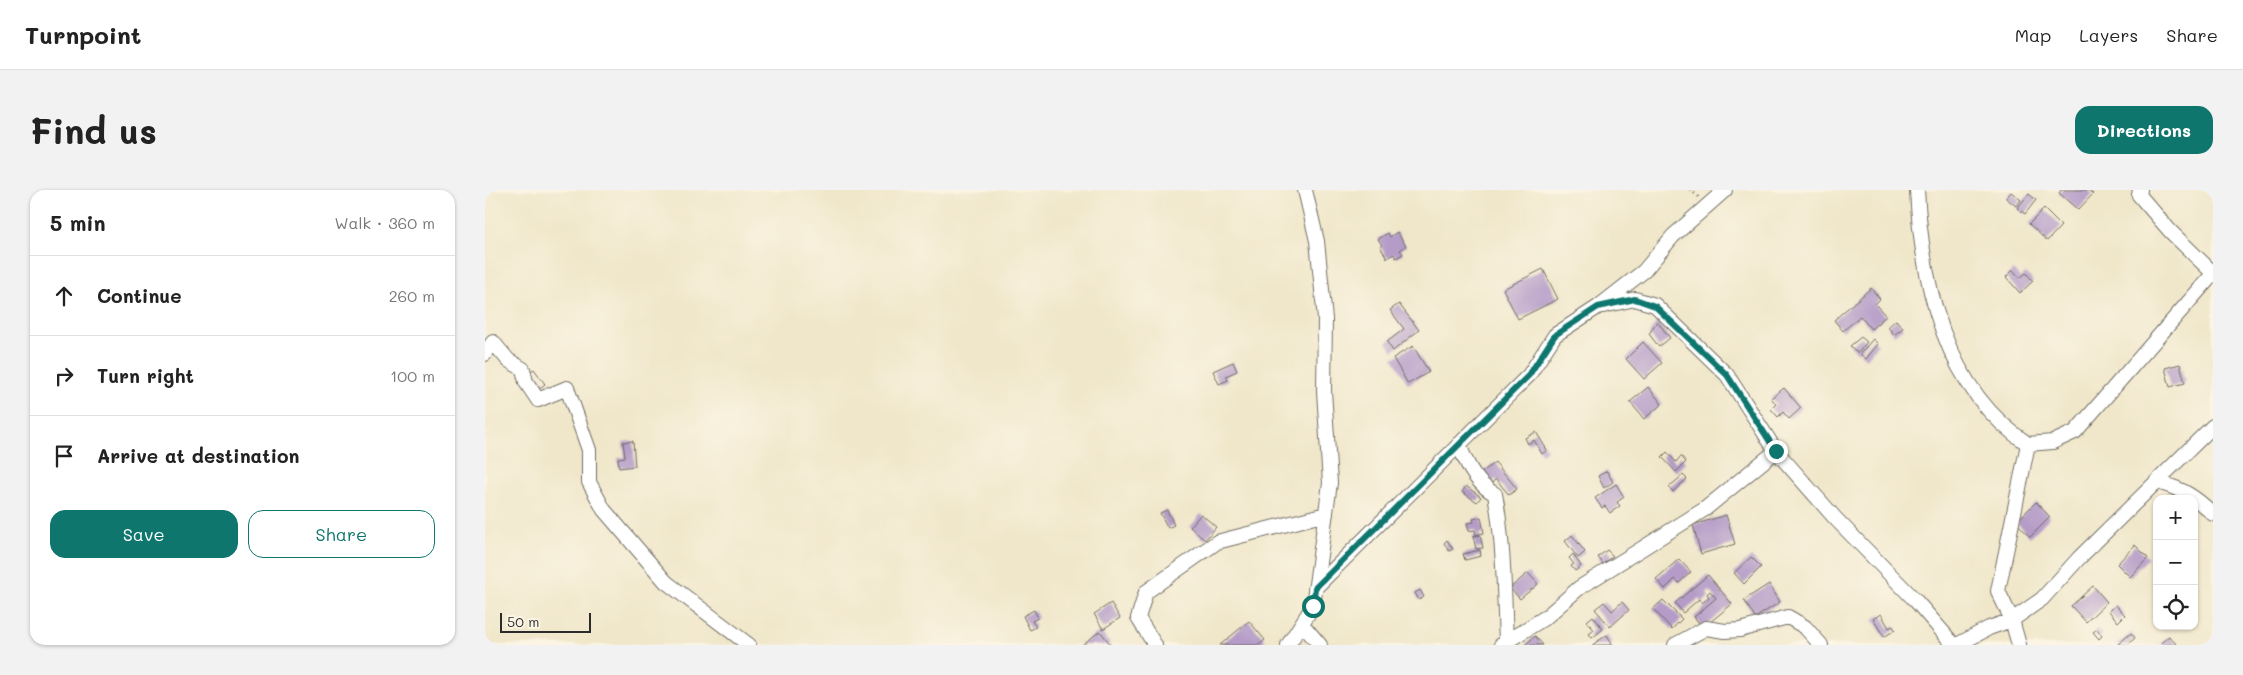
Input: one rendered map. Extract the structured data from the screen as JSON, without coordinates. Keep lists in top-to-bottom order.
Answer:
{
  "scale_bar": "50 m",
  "page": {
    "header": "Turnpoint",
    "nav": ["Map", "Layers", "Share"],
    "buttons": [
      "Directions",
      ["Save", "Share"]
    ],
    "title": "Find us",
    "heading": ["5 min", "Walk · 360 m"],
    "list": [
      ["Continue", "260 m"],
      ["Turn right", "100 m"],
      "Arrive at destination"
    ],
    "map_buttons": ["+", "−"],
    "scale": "50 m"
  }
}
